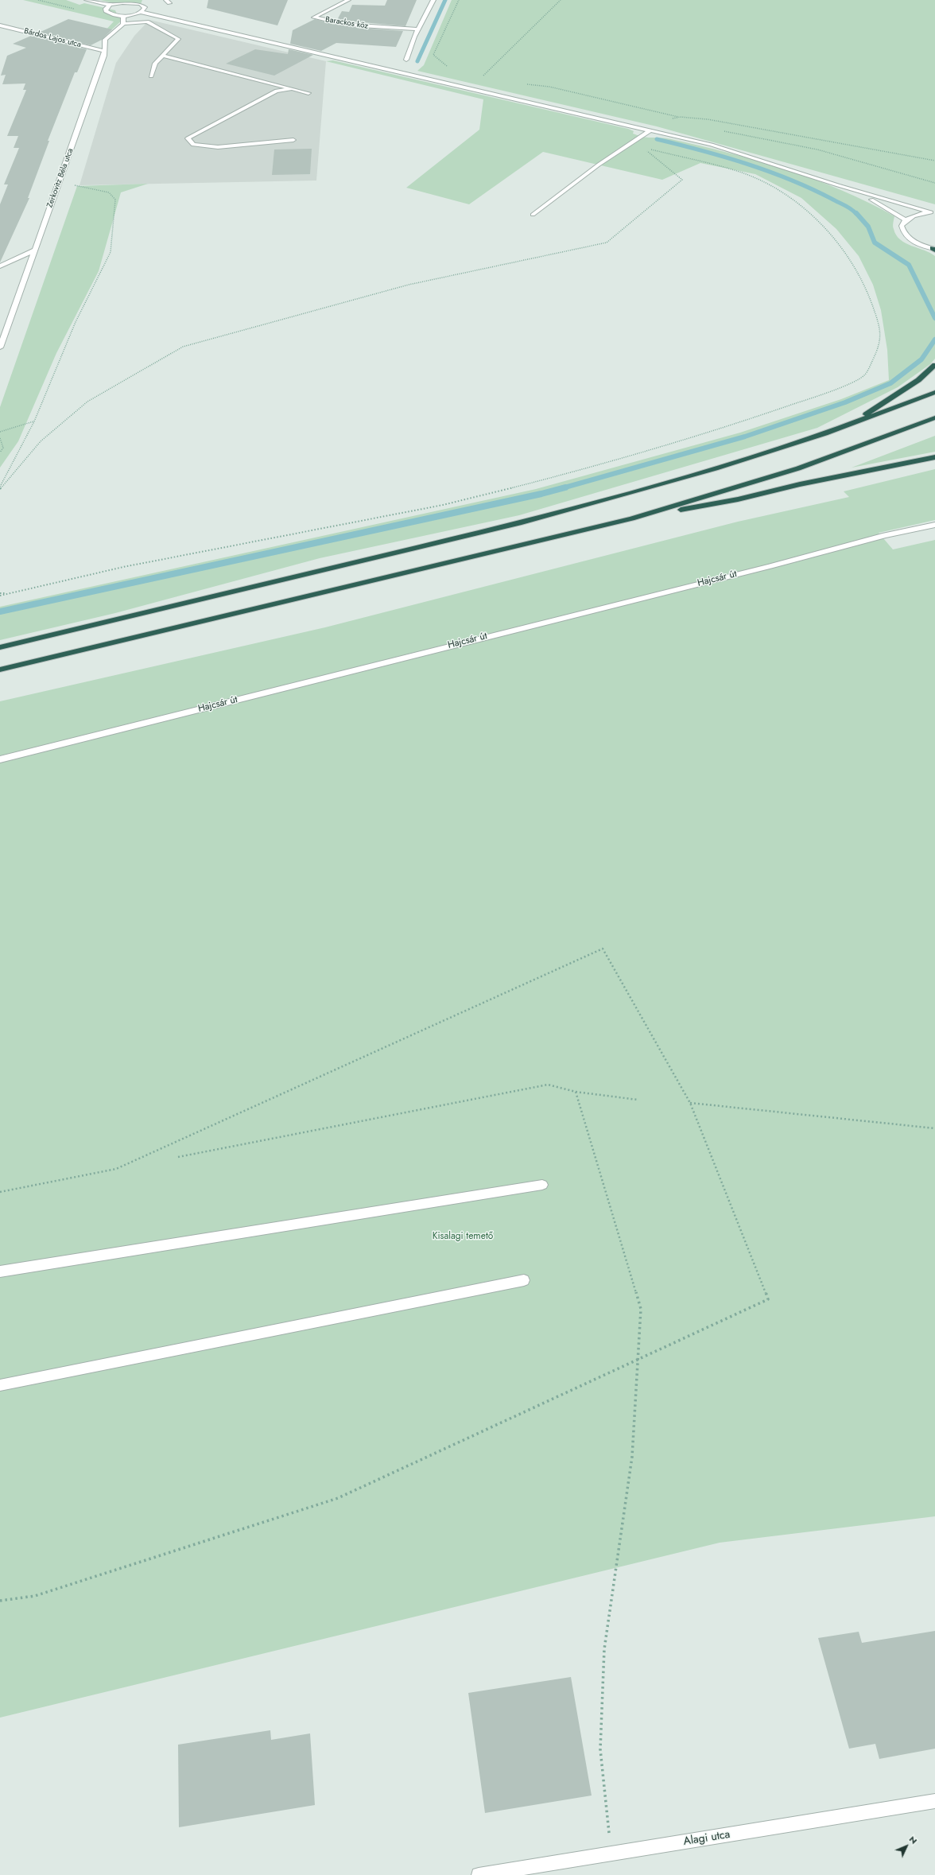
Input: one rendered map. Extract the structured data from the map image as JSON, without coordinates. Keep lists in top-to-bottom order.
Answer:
{
  "streets": {
    "street": [
      "Barackos köz",
      "Bárdos Lajos utca",
      "Zerkovitz Béla utca",
      "Hajcsár út",
      "Alagi utca"
    ]
  },
  "crossings": [
    ["Bárdos Lajos utca", "Zerkovitz Béla utca"]
  ],
  "parks": ["Kisalagi temető"],
  "north": "top right"
}
